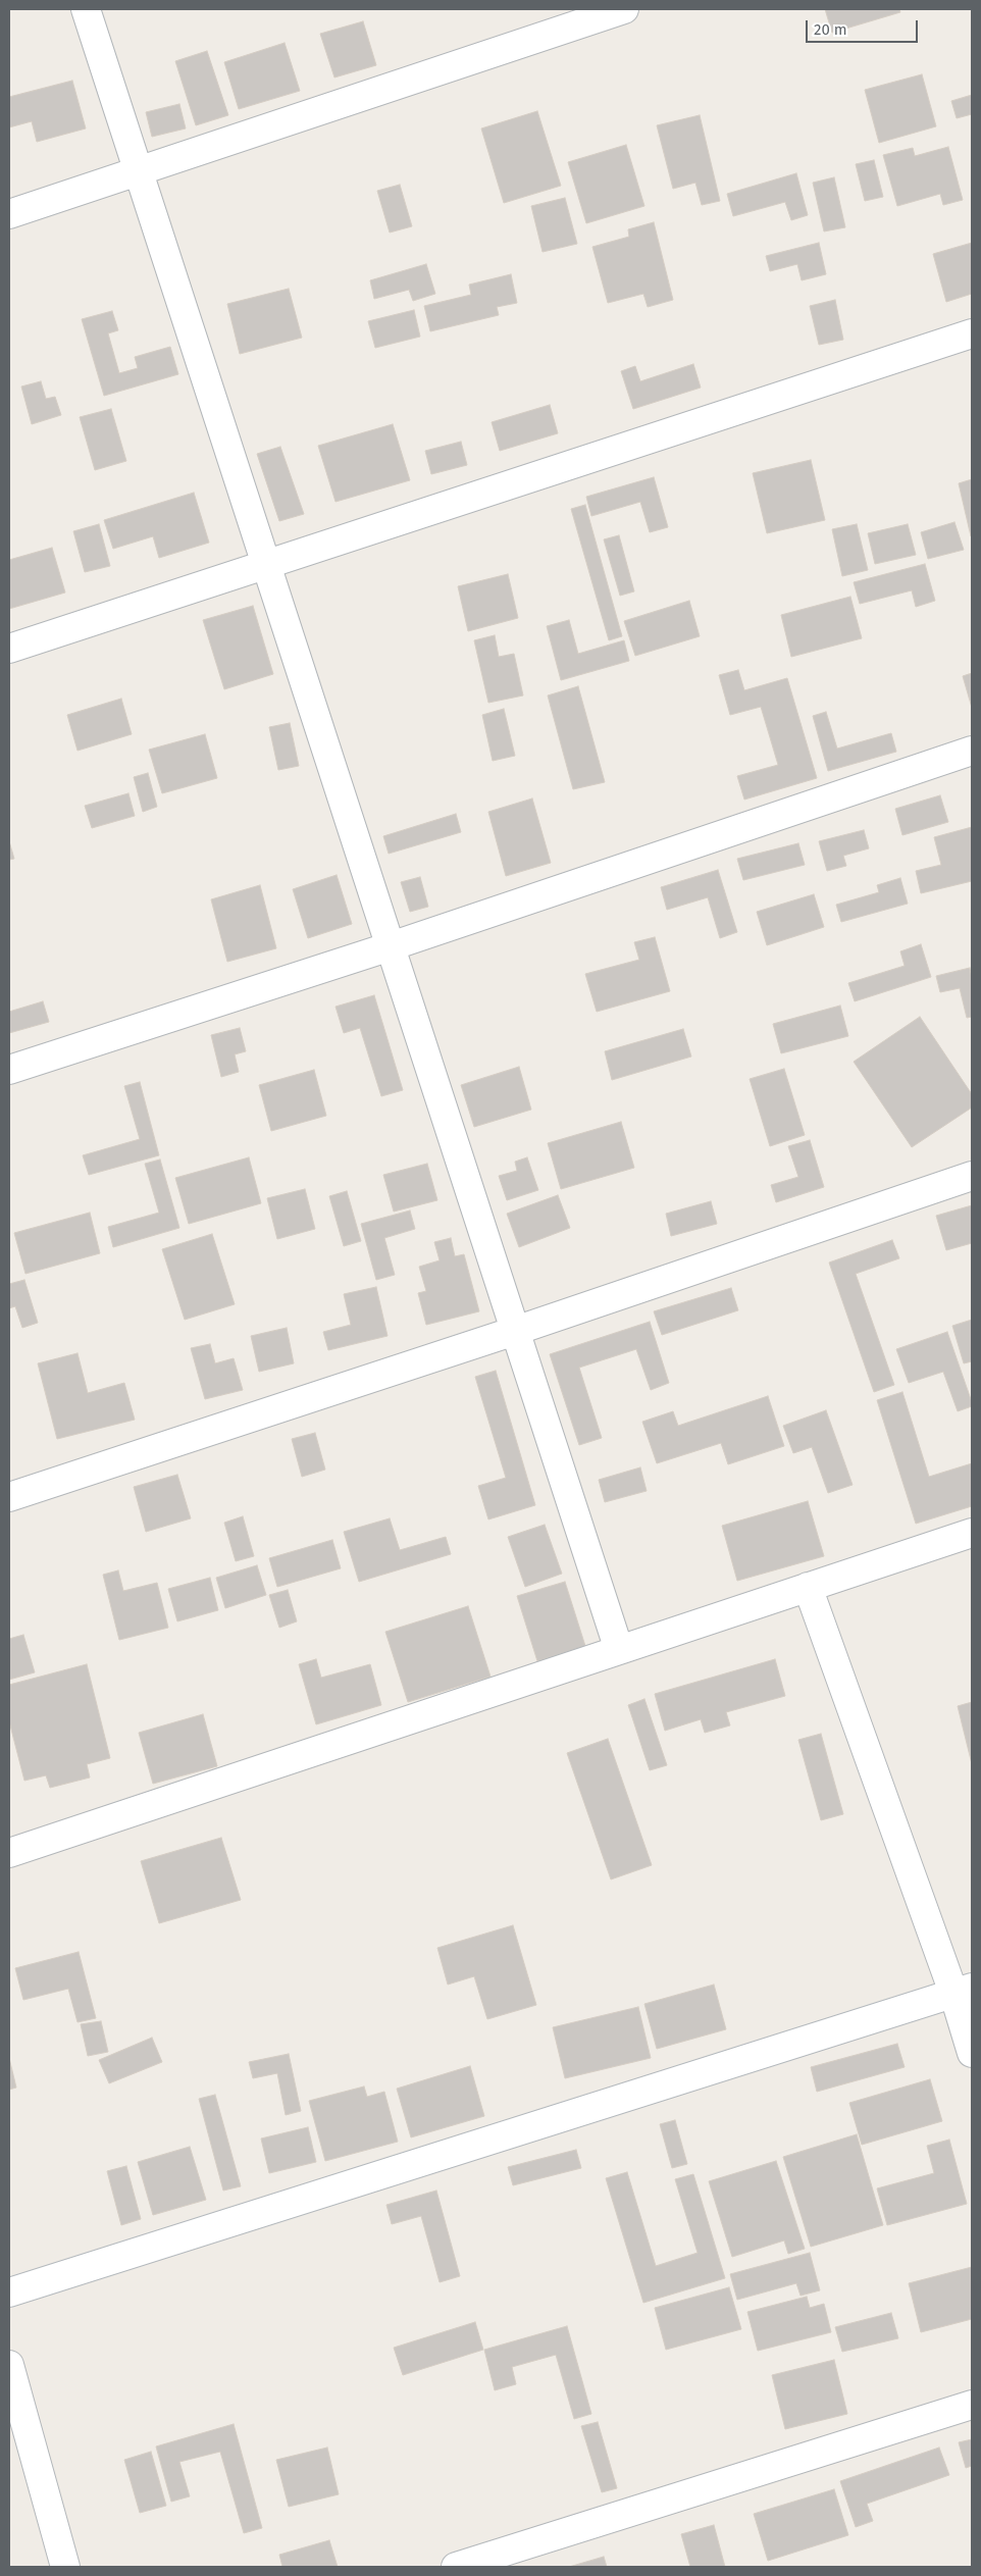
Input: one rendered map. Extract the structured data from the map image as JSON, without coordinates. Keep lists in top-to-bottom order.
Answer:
{
  "scale_bar": "20 m"
}
